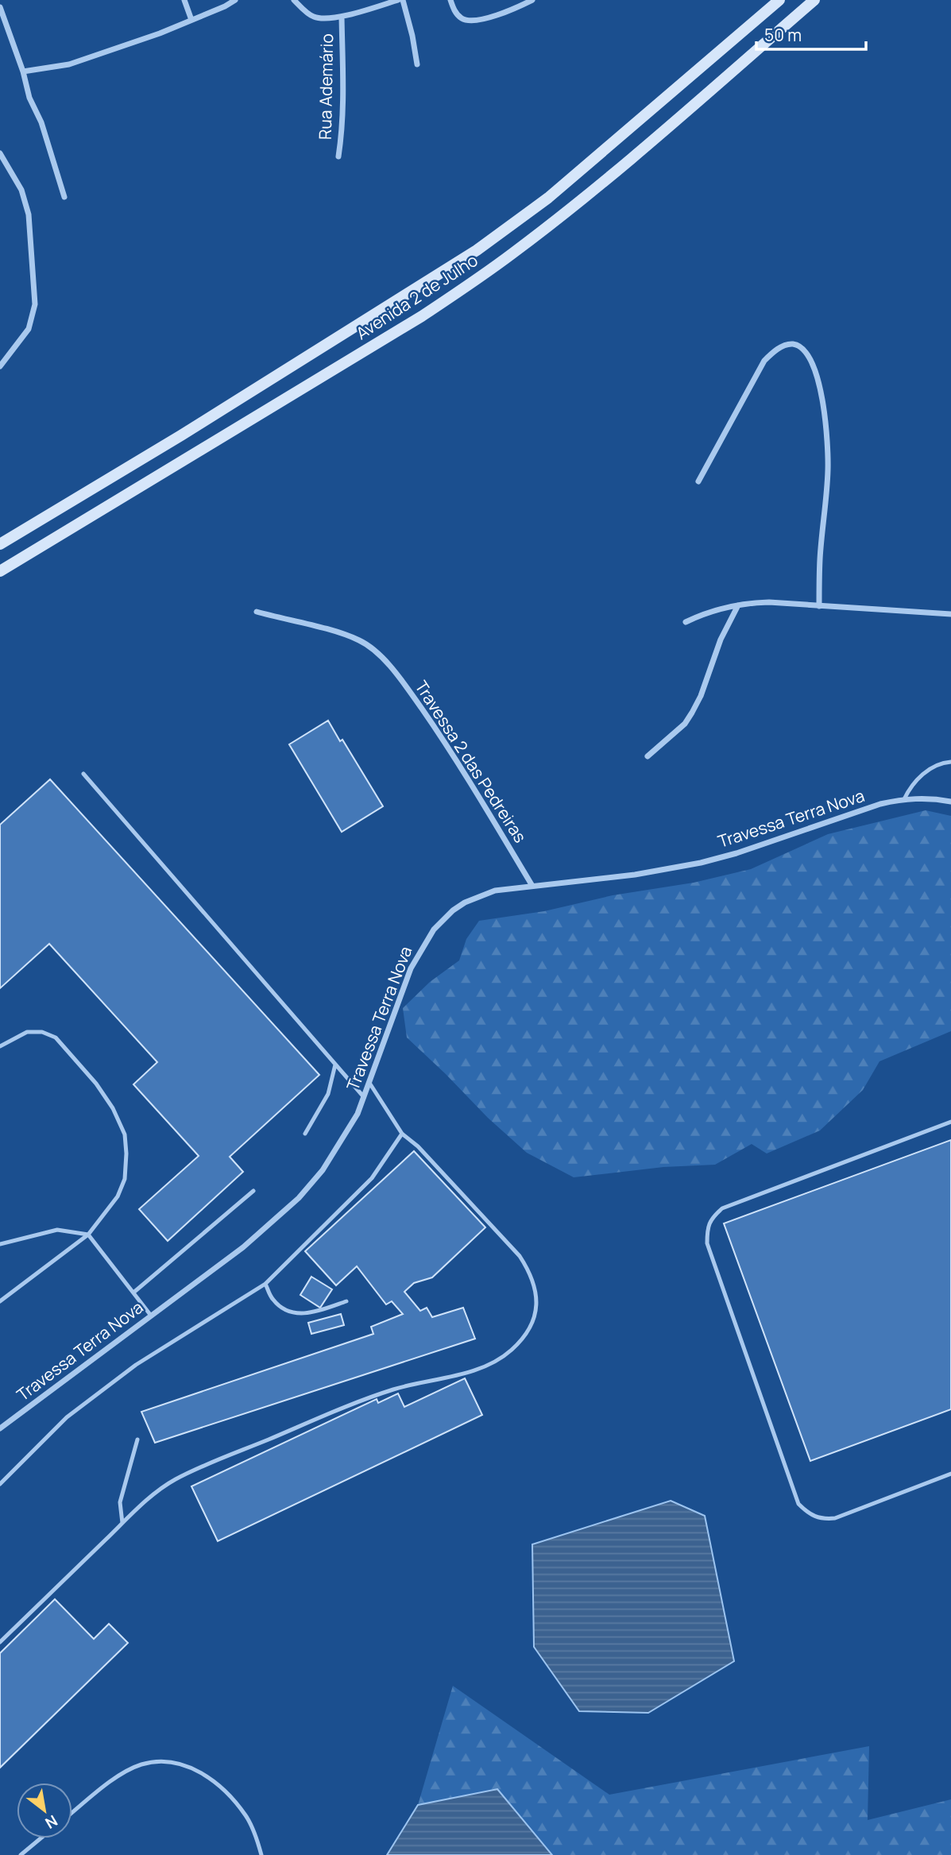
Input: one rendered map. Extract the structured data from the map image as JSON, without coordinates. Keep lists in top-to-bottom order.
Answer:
{
  "streets": {
    "main road": ["Avenida 2 de Julho"],
    "street": ["Rua Ademário", "Travessa 2 das Pedreiras", "Travessa Terra Nova"]
  },
  "crossings": [
    ["Travessa 2 das Pedreiras", "Travessa Terra Nova"]
  ],
  "scale_bar": "50 m",
  "north": "bottom right"
}
